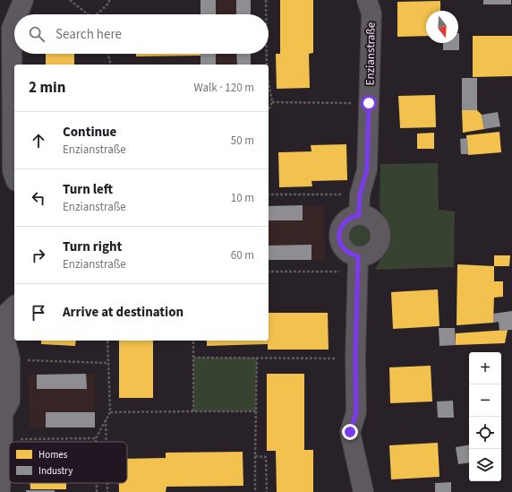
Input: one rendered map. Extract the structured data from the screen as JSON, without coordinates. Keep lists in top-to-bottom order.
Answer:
{
  "streets": {
    "street": ["Enzianstraße"]
  },
  "legend": ["Homes", "Industry"],
  "north": "bottom",
  "page": {
    "search": "Search here",
    "heading": ["2 min", "Walk · 120 m"],
    "list": [
      ["Continue", "Enzianstraße", "50 m"],
      ["Turn left", "Enzianstraße", "10 m"],
      ["Turn right", "Enzianstraße", "60 m"],
      "Arrive at destination"
    ],
    "map_buttons": ["+", "−"]
  }
}
